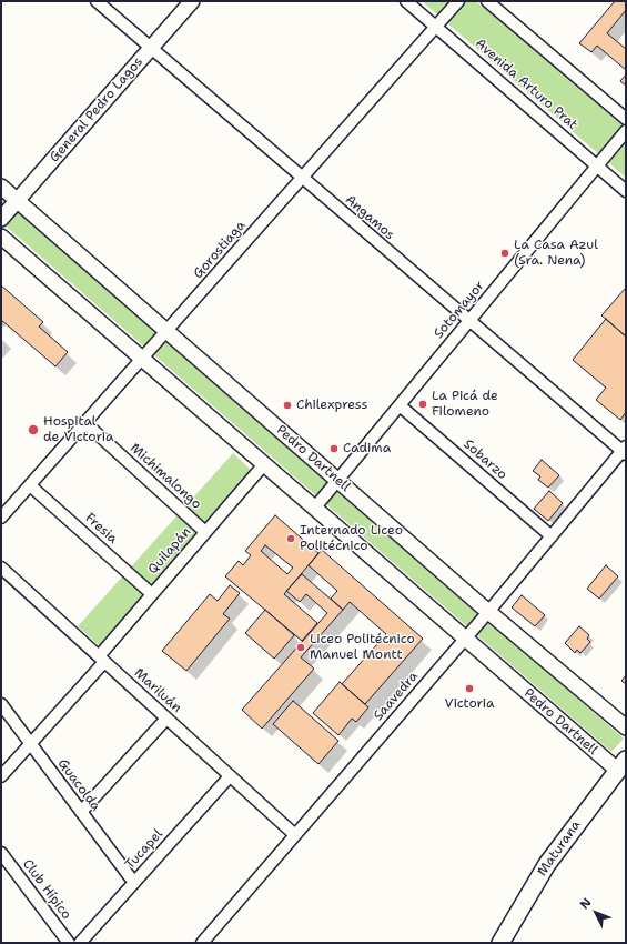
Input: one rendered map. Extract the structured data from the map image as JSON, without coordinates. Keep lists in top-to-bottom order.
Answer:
{
  "streets": {
    "highway": ["Maturana"],
    "main road": ["General Pedro Lagos", "Pedro Dartnell"],
    "street": [
      "Avenida Arturo Prat",
      "Angamos",
      "Gorostiaga",
      "Sotomayor",
      "Sobarzo",
      "Michimalongo",
      "Fresia",
      "Quilapán",
      "Mariluán",
      "Saavedra",
      "Guacolda",
      "Tucapel",
      "Club Hípico"
    ]
  },
  "crossings": [
    ["Avenida Arturo Prat", "Gorostiaga"],
    ["Avenida Arturo Prat", "Sotomayor"],
    ["General Pedro Lagos", "Angamos"],
    ["General Pedro Lagos", "Pedro Dartnell"],
    ["Angamos", "Gorostiaga"],
    ["Angamos", "Sotomayor"],
    ["Angamos", "Saavedra"],
    ["Gorostiaga", "Pedro Dartnell"],
    ["Gorostiaga", "Michimalongo"],
    ["Gorostiaga", "Fresia"],
    ["Sotomayor", "Pedro Dartnell"],
    ["Sotomayor", "Sobarzo"],
    ["Pedro Dartnell", "Quilapán"],
    ["Pedro Dartnell", "Saavedra"],
    ["Pedro Dartnell", "Maturana"],
    ["Sobarzo", "Saavedra"],
    ["Michimalongo", "Quilapán"],
    ["Fresia", "Quilapán"],
    ["Quilapán", "Mariluán"],
    ["Quilapán", "Guacolda"],
    ["Mariluán", "Saavedra"],
    ["Mariluán", "Tucapel"],
    ["Guacolda", "Tucapel"]
  ],
  "places": [
    "La Casa Azul (Sra. Nena)",
    "La Picá de Filomeno",
    "Chilexpress",
    "Hospital de Victoria",
    "Cadima",
    "Internado Liceo Politécnico",
    "Liceo Politécnico Manuel Montt",
    "Victoria"
  ],
  "north": "top left"
}
